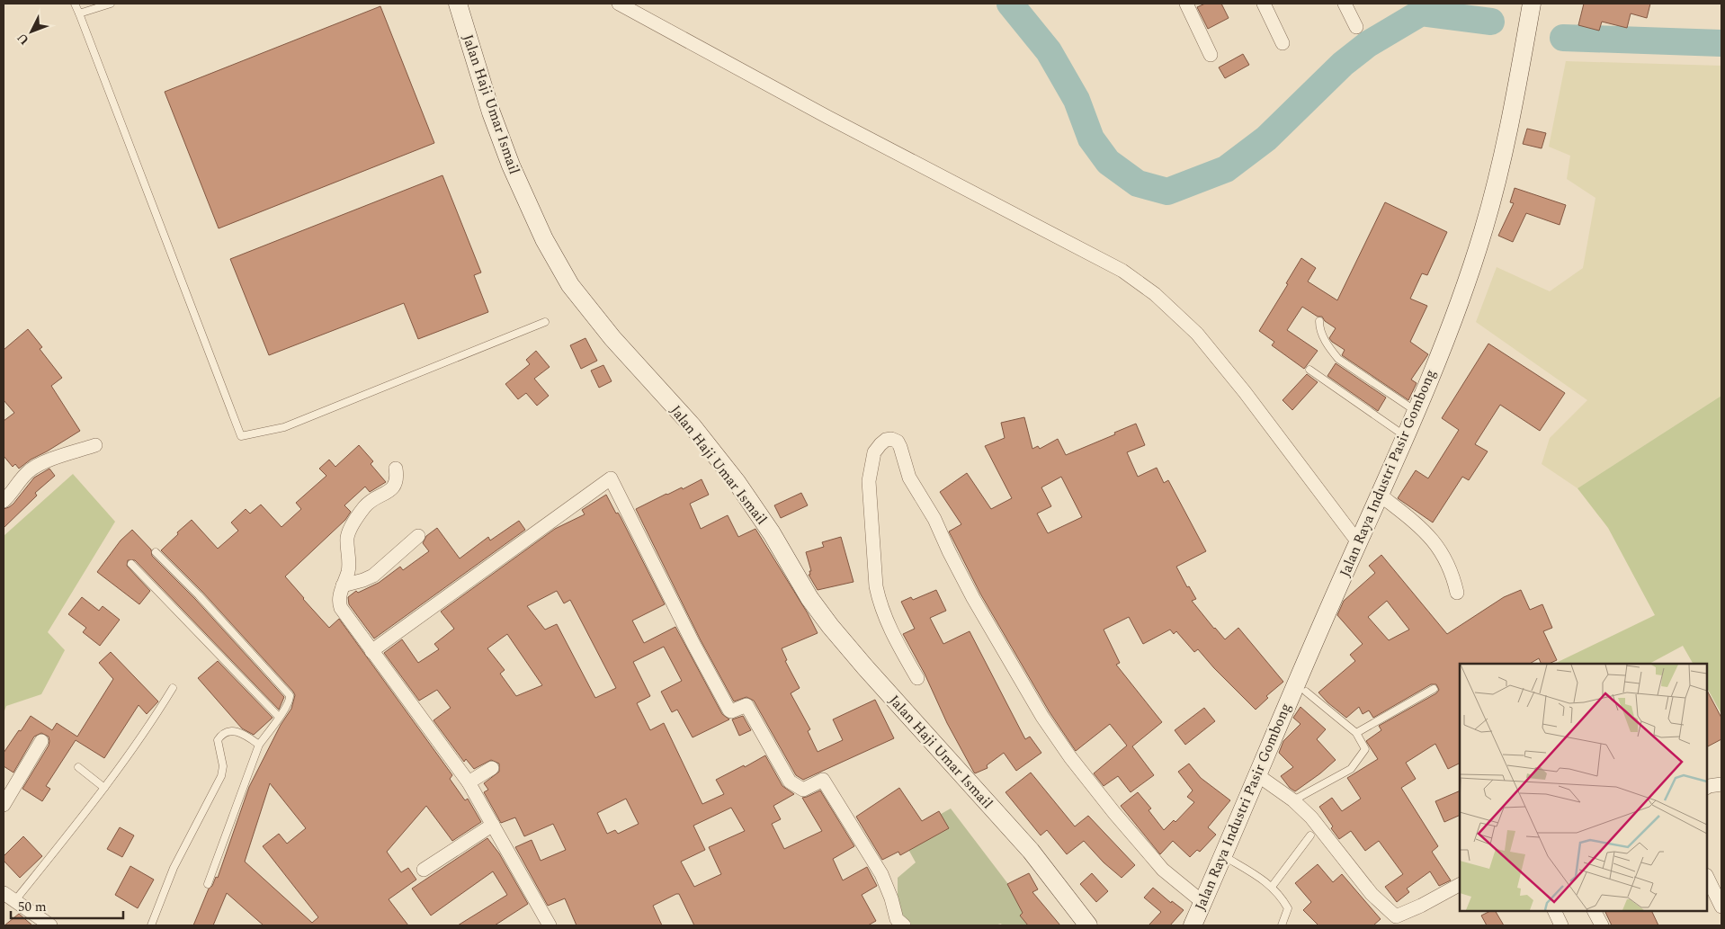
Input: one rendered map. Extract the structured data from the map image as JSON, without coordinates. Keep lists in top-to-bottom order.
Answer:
{
  "streets": {
    "main road": ["Jalan Haji Umar Ismail", "Jalan Raya Industri Pasir Gombong"]
  },
  "scale_bar": "50 m",
  "north": "bottom left"
}
